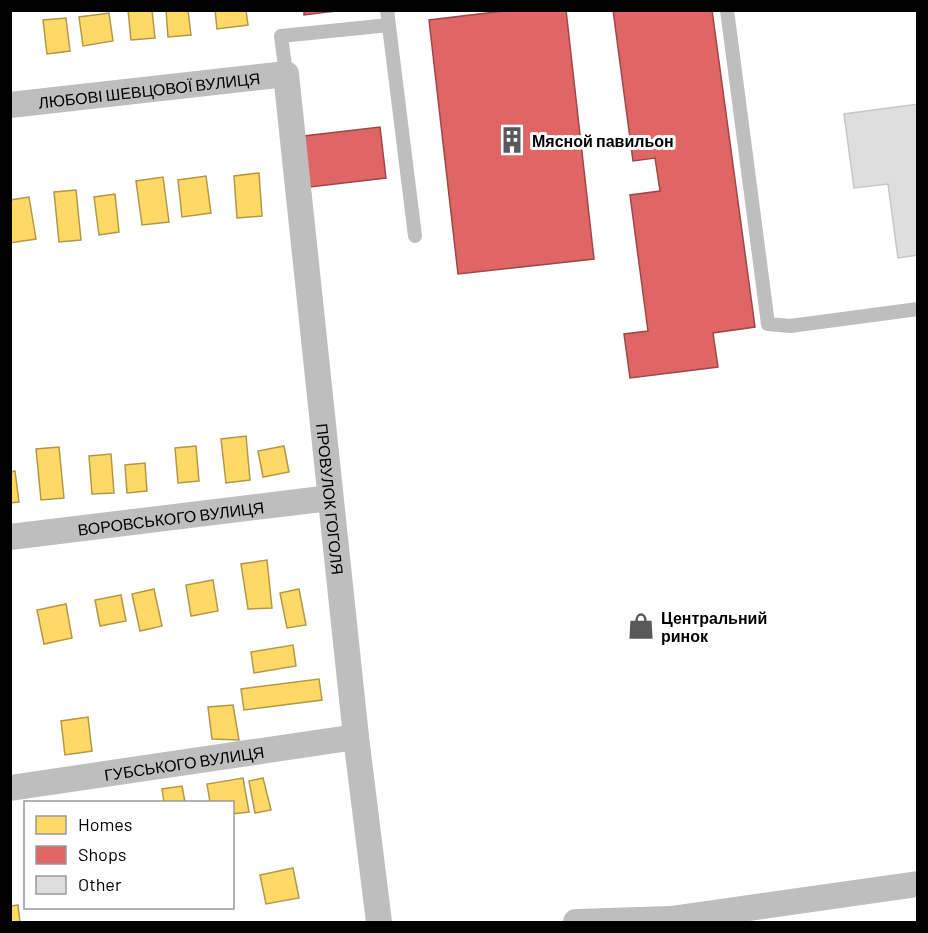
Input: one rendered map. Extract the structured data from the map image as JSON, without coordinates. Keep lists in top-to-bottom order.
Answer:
{
  "streets": {
    "street": [
      "ЛЮБОВІ ШЕВЦОВОЇ ВУЛИЦЯ",
      "ПРОВУЛОК ГОГОЛЯ",
      "ВОРОВСЬКОГО ВУЛИЦЯ",
      "ГУБСЬКОГО ВУЛИЦЯ"
    ]
  },
  "crossings": [
    ["ЛЮБОВІ ШЕВЦОВОЇ ВУЛИЦЯ", "ПРОВУЛОК ГОГОЛЯ"],
    ["ПРОВУЛОК ГОГОЛЯ", "ВОРОВСЬКОГО ВУЛИЦЯ"],
    ["ПРОВУЛОК ГОГОЛЯ", "ГУБСЬКОГО ВУЛИЦЯ"]
  ],
  "places": {
    "building": ["Мясной павильон"],
    "shop": ["Центральний ринок"]
  },
  "legend": ["Homes", "Shops", "Other"]
}
